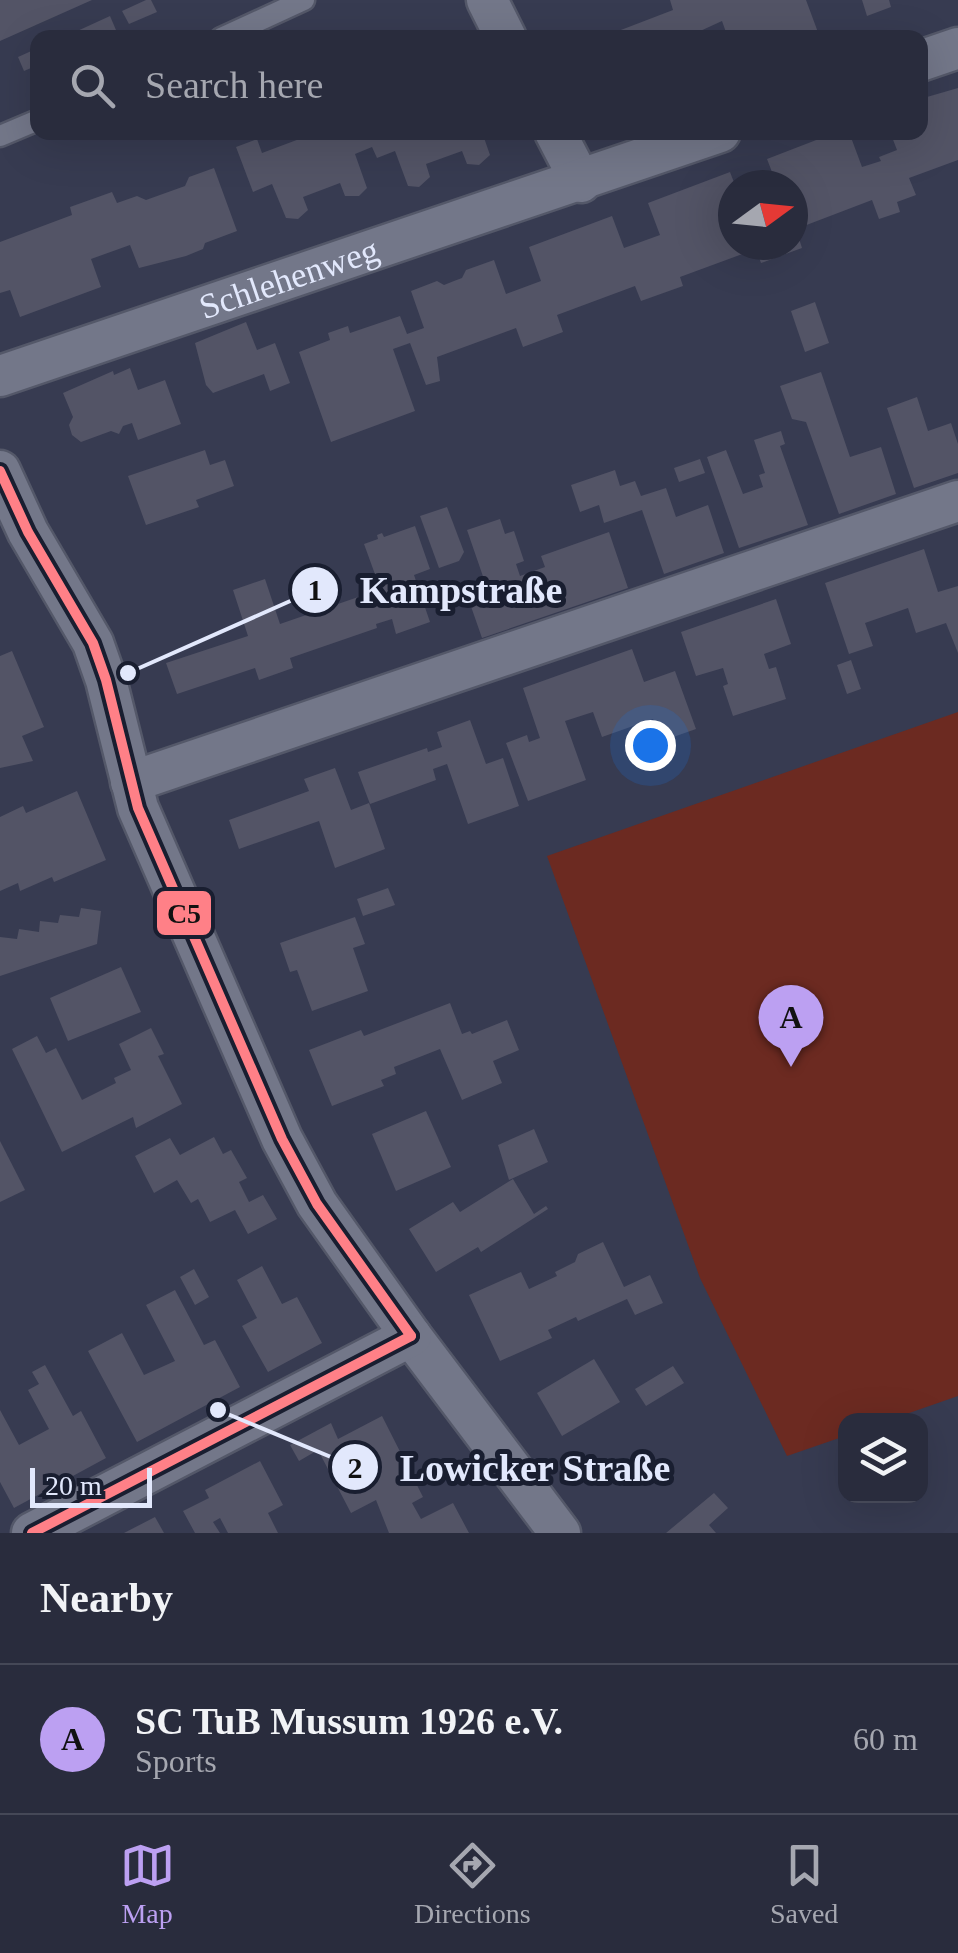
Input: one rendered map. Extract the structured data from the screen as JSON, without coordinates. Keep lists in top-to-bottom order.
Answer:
{
  "streets": {
    "street": ["Schlehenweg"]
  },
  "places": ["Kampstraße", "Lowicker Straße"],
  "lines": ["transit line C5"],
  "scale_bar": "20 m",
  "north": "right",
  "page": {
    "search": "Search here",
    "pins": "A",
    "scale": "20 m",
    "heading": "Nearby",
    "list": [
      {
        "mark": "A",
        "name": "SC TuB Mussum 1926 e.V.",
        "note": "Sports",
        "value": "60 m"
      }
    ],
    "nav": ["Map", "Directions", "Saved"]
  }
}
